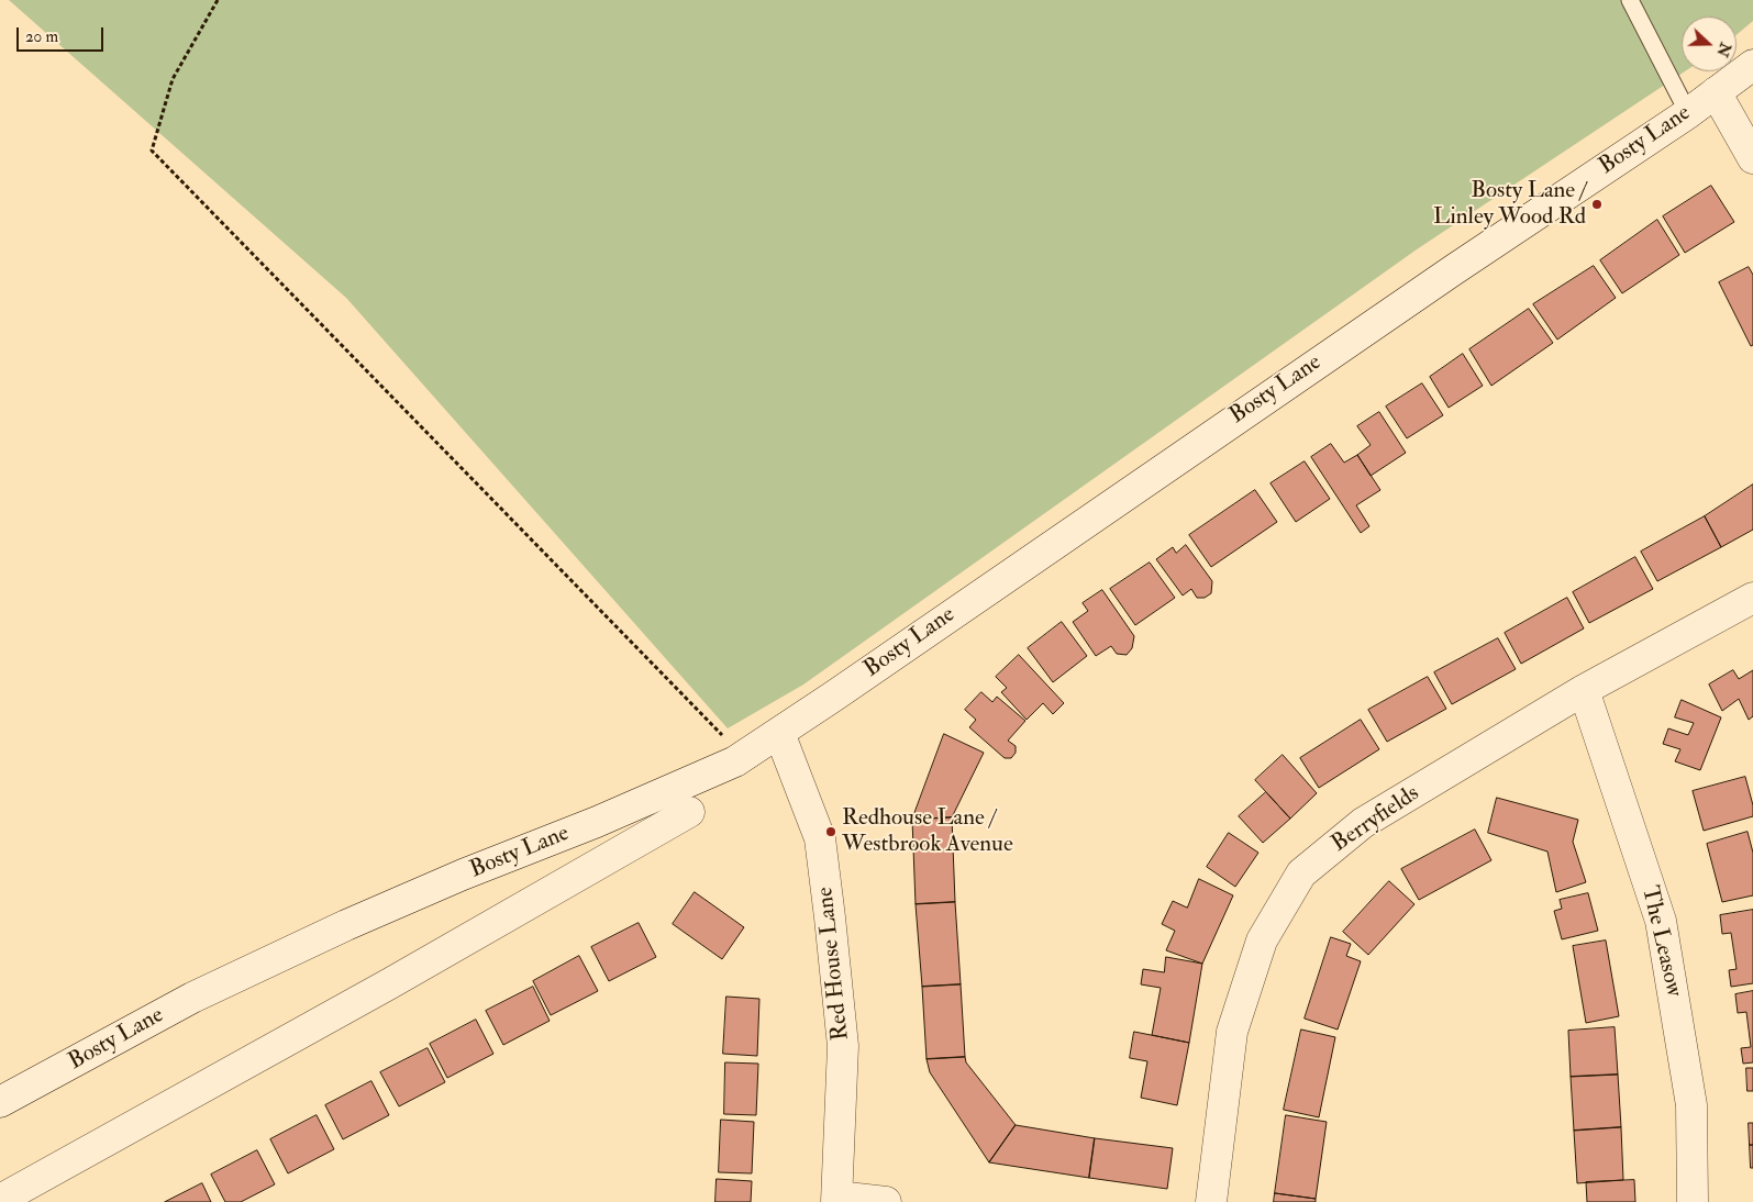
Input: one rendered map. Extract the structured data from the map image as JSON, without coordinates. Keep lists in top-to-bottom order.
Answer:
{
  "streets": {
    "street": [
      "Bosty Lane",
      "Berryfields",
      "The Leasow",
      "Red House Lane"
    ]
  },
  "crossings": [
    ["Bosty Lane", "Red House Lane"],
    ["Berryfields", "The Leasow"]
  ],
  "places": ["Bosty Lane / Linley Wood Rd", "Redhouse Lane / Westbrook Avenue"],
  "scale_bar": "20 m",
  "north": "right"
}
